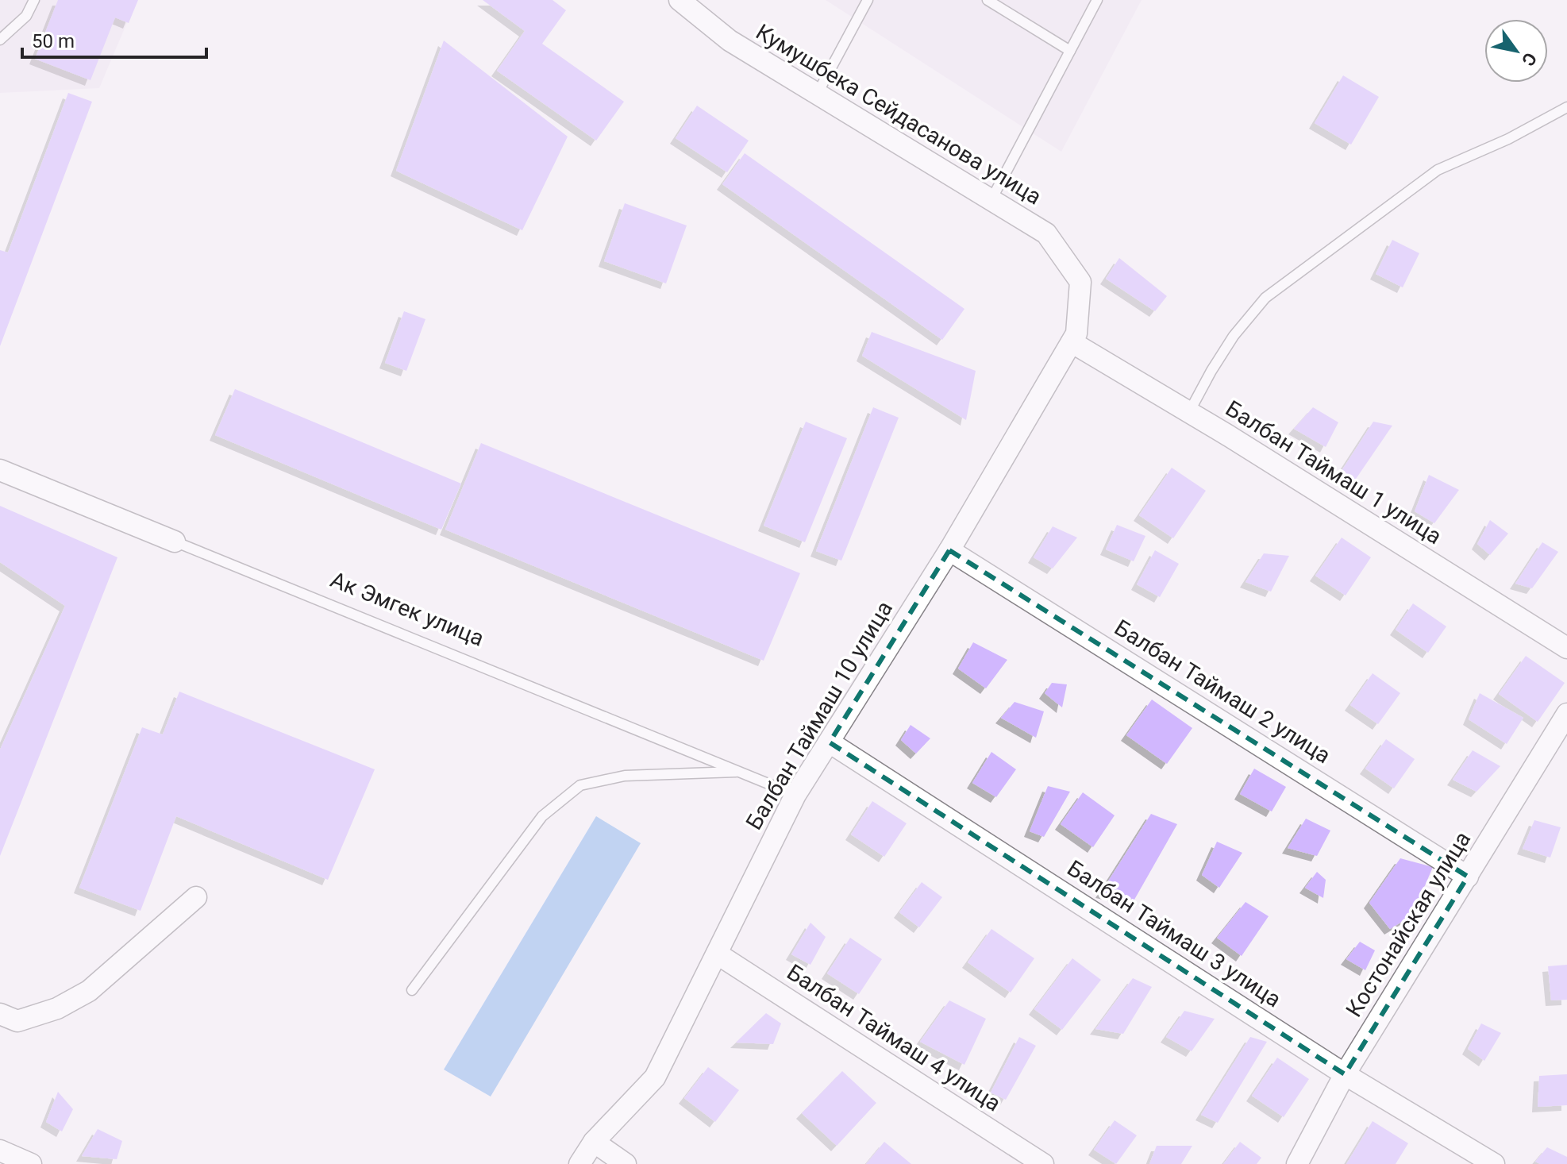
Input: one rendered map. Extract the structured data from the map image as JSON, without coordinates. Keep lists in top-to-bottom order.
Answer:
{
  "streets": {
    "street": [
      "Кумушбека Сейдасанова улица",
      "Балбан Таймаш 1 улица",
      "Ак Эмгек улица",
      "Балбан Таймаш 2 улица",
      "Балбан Таймаш 10 улица",
      "Костонайская улица",
      "Балбан Таймаш 3 улица",
      "Балбан Таймаш 4 улица"
    ]
  },
  "crossings": [
    ["Кумушбека Сейдасанова улица", "Балбан Таймаш 10 улица"],
    ["Балбан Таймаш 1 улица", "Балбан Таймаш 10 улица"],
    ["Ак Эмгек улица", "Балбан Таймаш 10 улица"],
    ["Балбан Таймаш 2 улица", "Балбан Таймаш 10 улица"],
    ["Балбан Таймаш 2 улица", "Костонайская улица"],
    ["Балбан Таймаш 10 улица", "Балбан Таймаш 3 улица"],
    ["Балбан Таймаш 10 улица", "Балбан Таймаш 4 улица"],
    ["Костонайская улица", "Балбан Таймаш 3 улица"]
  ],
  "scale_bar": "50 m",
  "north": "bottom right"
}
